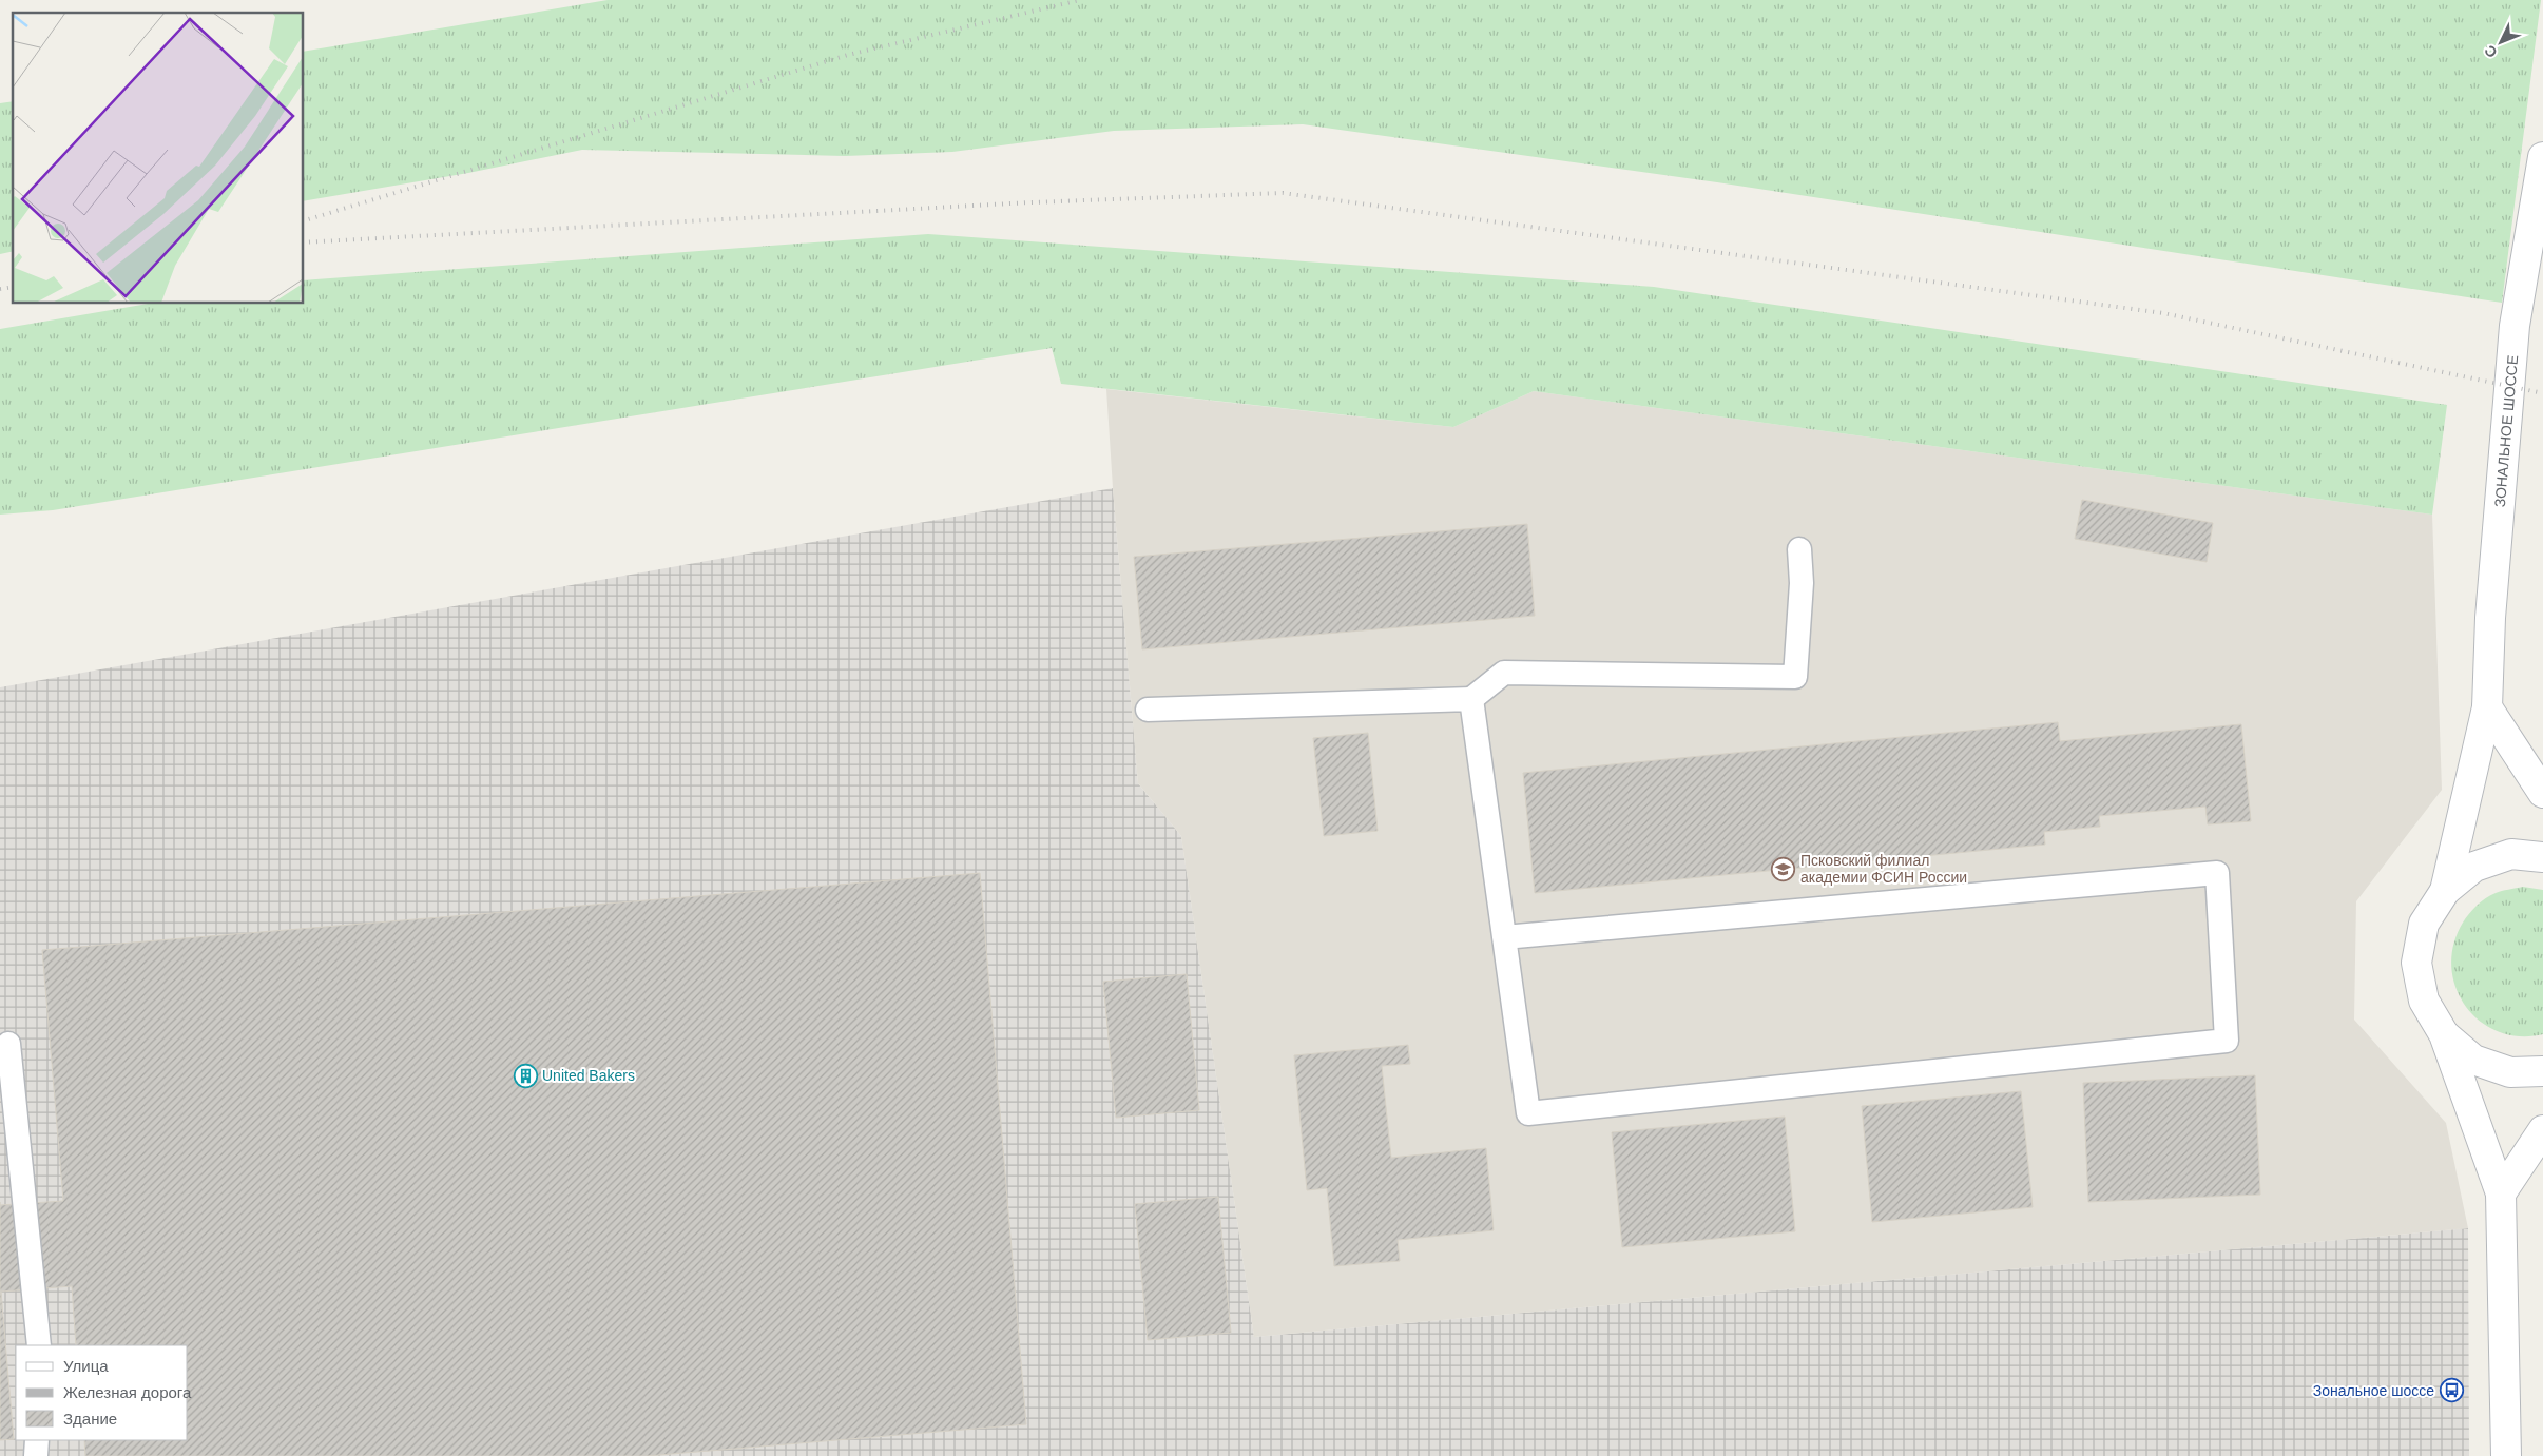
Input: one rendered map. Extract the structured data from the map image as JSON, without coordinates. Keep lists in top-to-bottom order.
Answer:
{
  "streets": {
    "street": ["ЗОНАЛЬНОЕ ШОССЕ"]
  },
  "places": {
    "school or university": ["Псковский филиал академии ФСИН России"],
    "building": ["United Bakers"],
    "bus stop": ["Зональное шоссе"]
  },
  "legend": ["Улица", "Железная дорога", "Здание"],
  "north": "bottom left"
}
